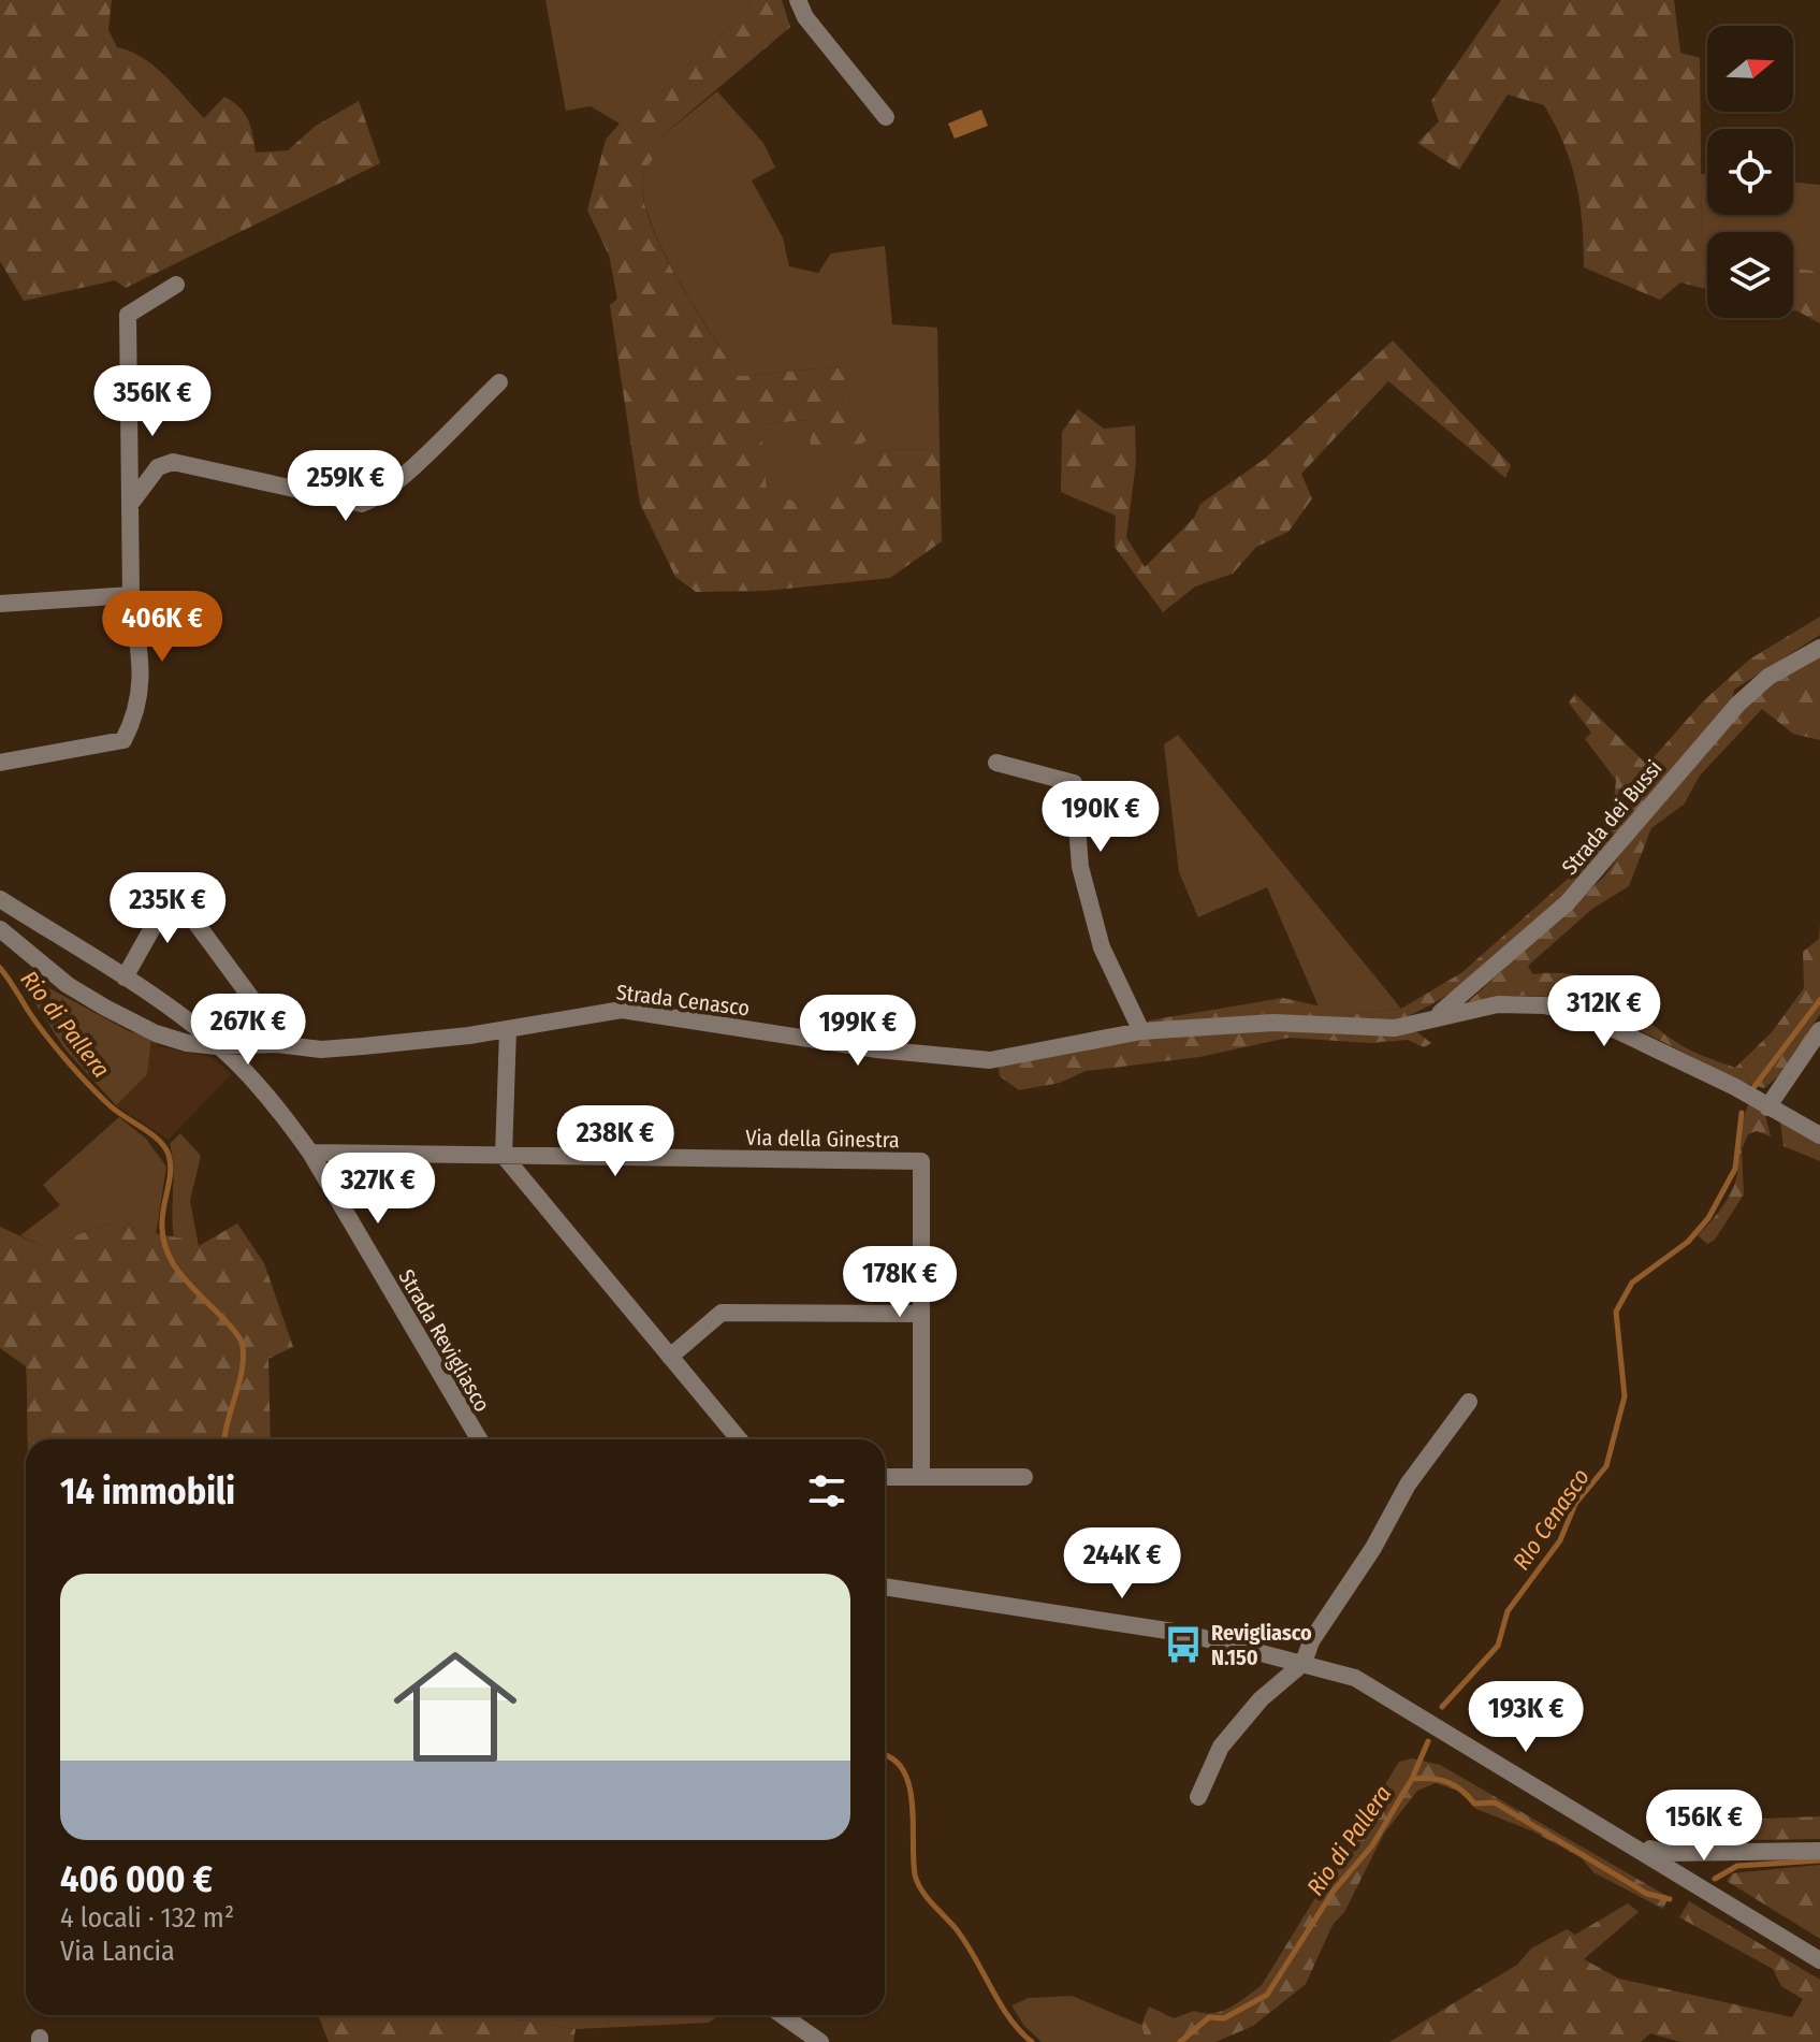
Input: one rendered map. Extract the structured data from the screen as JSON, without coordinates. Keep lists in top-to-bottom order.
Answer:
{
  "streets": {
    "street": [
      "Strada dei Bussi",
      "Strada Cenasco",
      "Via della Ginestra",
      "Strada Revigliasco"
    ]
  },
  "crossings": [
    ["Strada dei Bussi", "Strada Cenasco"],
    ["Strada Cenasco", "Strada Revigliasco"],
    ["Via della Ginestra", "Strada Revigliasco"]
  ],
  "water": ["Rio di Pallera", "RIo Cenasco"],
  "places": {
    "bus stop": ["Revigliasco N.150"]
  },
  "north": "right",
  "page": {
    "price": [
      "356K €",
      "259K €",
      "406K €",
      "190K €",
      "235K €",
      "312K €",
      "267K €",
      "199K €",
      "238K €",
      "327K €",
      "178K €",
      "244K €",
      "193K €",
      "156K €"
    ],
    "heading": "14 immobili",
    "list": [
      {
        "name": "406 000 €",
        "note": "4 locali · 132 m² · Via Lancia"
      }
    ]
  }
}
